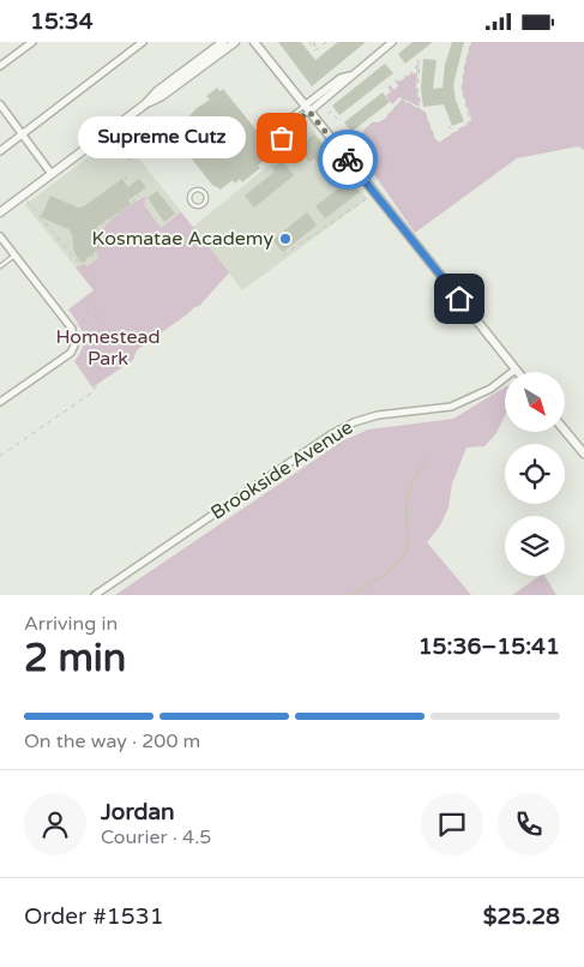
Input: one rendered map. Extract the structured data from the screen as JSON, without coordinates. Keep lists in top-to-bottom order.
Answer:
{
  "streets": {
    "street": ["Brookside Avenue"]
  },
  "parks": ["Homestead Park"],
  "places": ["Supreme Cutz", "Kosmatae Academy"],
  "north": "bottom right",
  "page": {
    "status": "15:34",
    "bubble": "Supreme Cutz",
    "heading": ["2 min", "Arriving in", "15:36–15:41"],
    "panel": [
      "Jordan",
      "Courier · 4.5",
      "Order #1531",
      "$25.28"
    ],
    "bar": "On the way · 200 m"
  }
}
